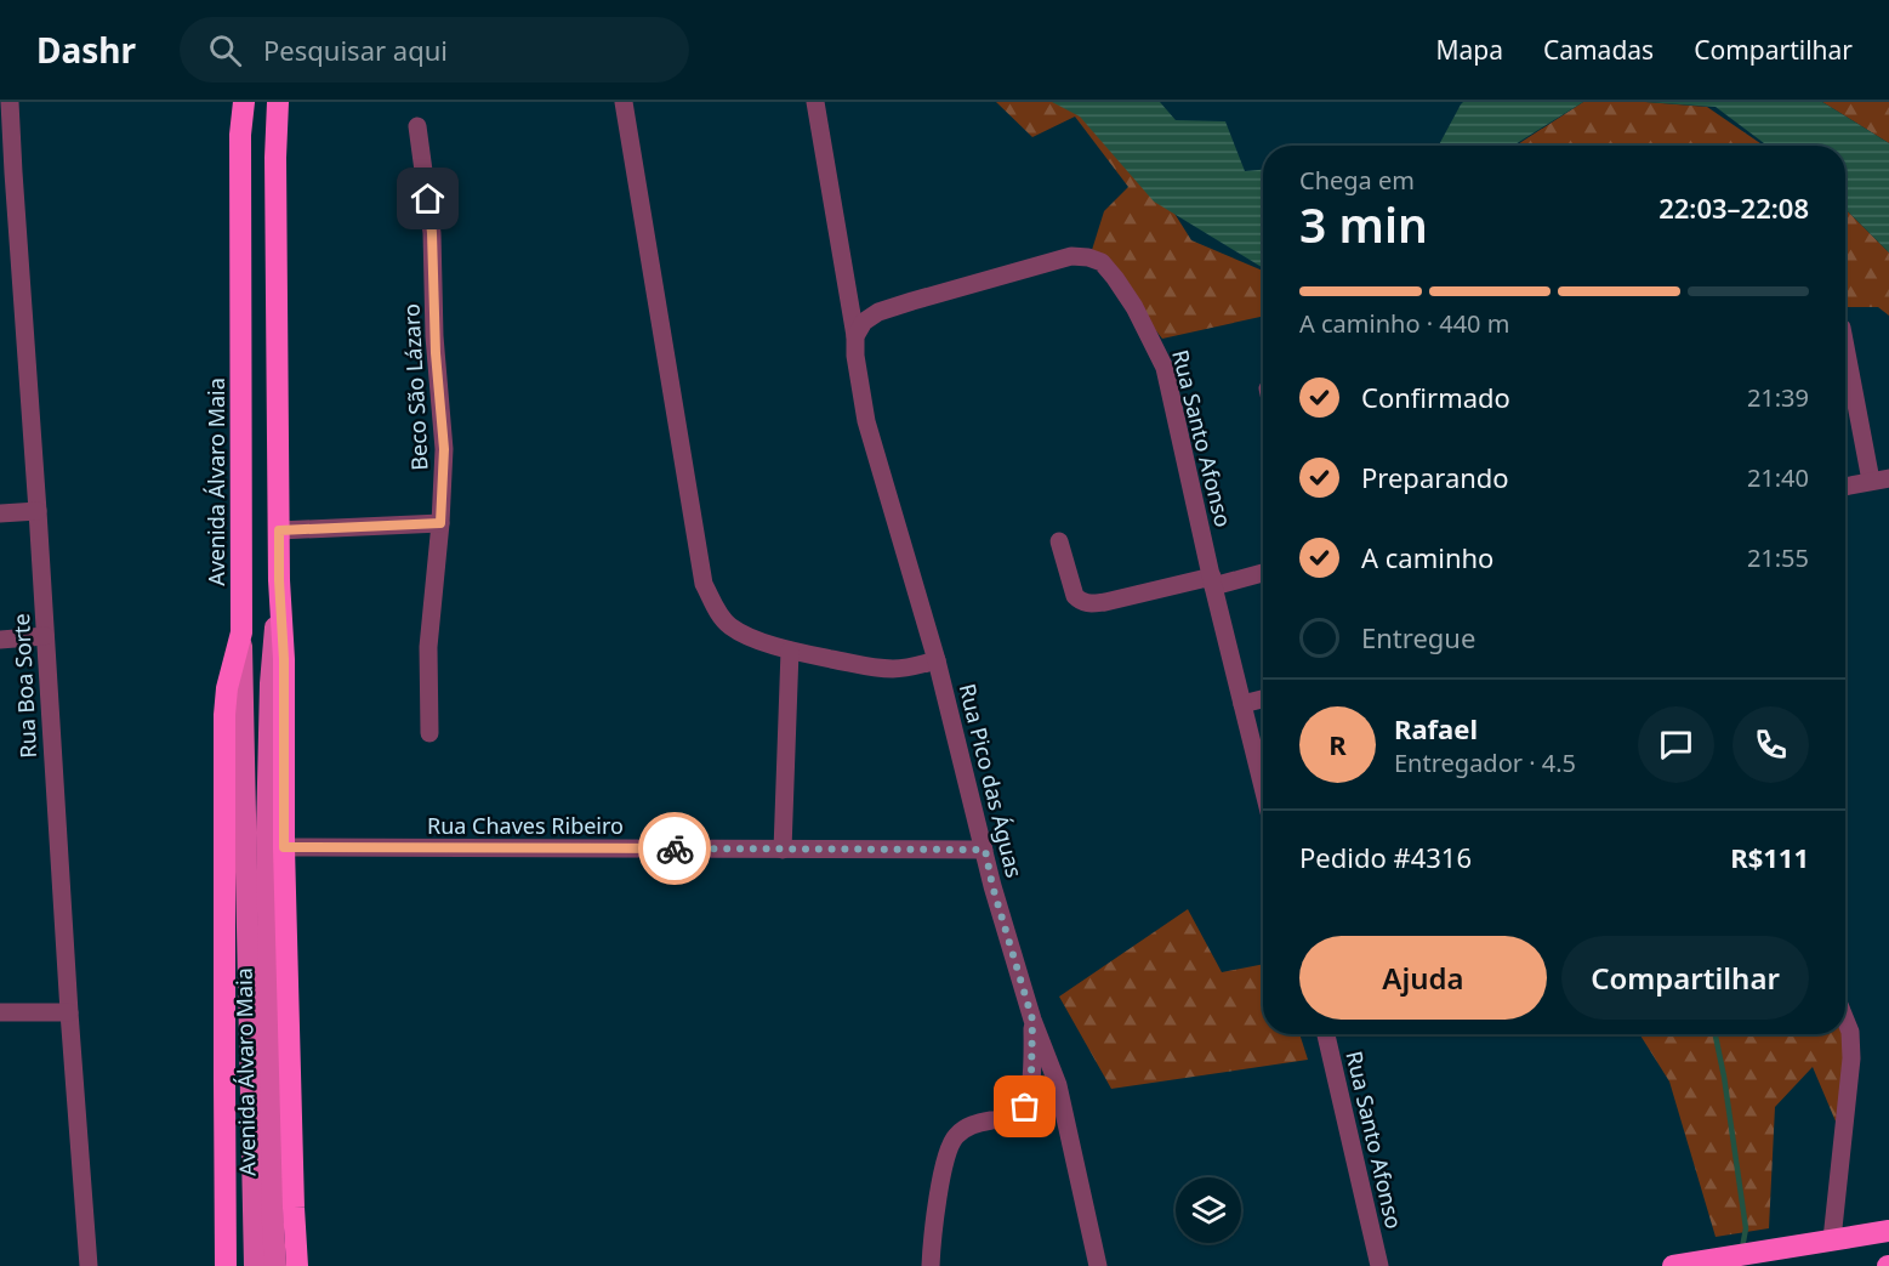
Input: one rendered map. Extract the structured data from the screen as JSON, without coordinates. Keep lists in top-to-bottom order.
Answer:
{
  "streets": {
    "highway": ["Avenida Álvaro Maia"],
    "street": [
      "Beco São Lázaro",
      "Rua Santo Afonso",
      "Rua Boa Sorte",
      "Rua Pico das Águas",
      "Rua Chaves Ribeiro"
    ]
  },
  "crossings": [
    ["Rua Santo Afonso", "Rua Pico das Águas"],
    ["Rua Pico das Águas", "Rua Chaves Ribeiro"]
  ],
  "page": {
    "header": "Dashr",
    "search": "Pesquisar aqui",
    "nav": ["Mapa", "Camadas", "Compartilhar"],
    "heading": ["3 min", "Chega em", "22:03–22:08"],
    "panel": [
      "Rafael",
      "Entregador · 4.5",
      "Pedido #4316",
      "R$111"
    ],
    "bar": "A caminho · 440 m",
    "list": [
      ["Confirmado", "21:39"],
      ["Preparando", "21:40"],
      ["A caminho", "21:55"],
      "Entregue"
    ],
    "round": "R",
    "buttons": ["Ajuda", "Compartilhar"]
  }
}
